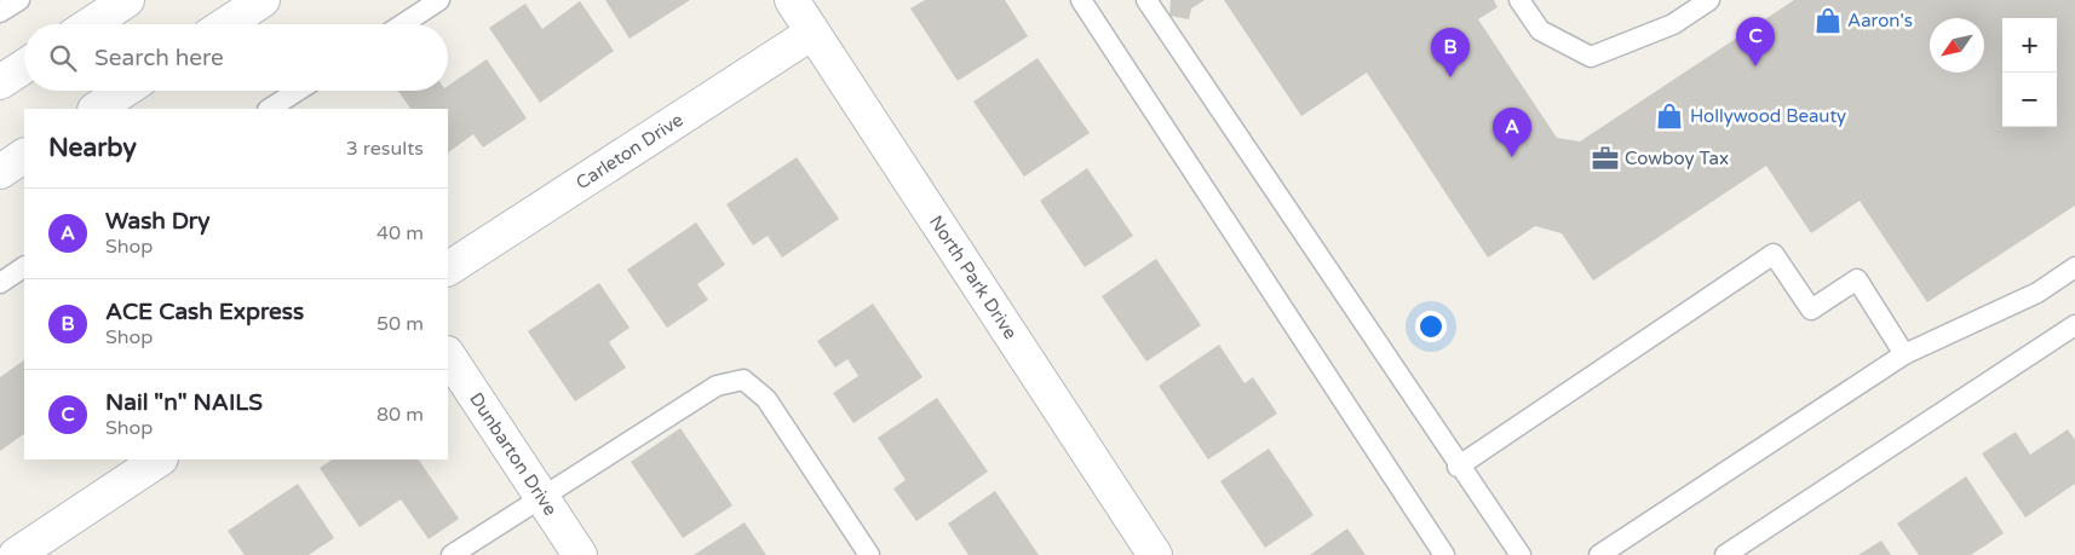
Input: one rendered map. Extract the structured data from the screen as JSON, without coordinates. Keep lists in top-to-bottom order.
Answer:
{
  "streets": {
    "street": ["Carleton Drive", "North Park Drive", "Dunbarton Drive"]
  },
  "crossings": [
    ["Carleton Drive", "North Park Drive"]
  ],
  "places": {
    "shop": ["Aaron's", "Hollywood Beauty"],
    "office": ["Cowboy Tax"]
  },
  "north": "bottom left",
  "page": {
    "pins": ["C", "B", "A"],
    "map_buttons": ["+", "−"],
    "search": "Search here",
    "heading": ["Nearby", "3 results"],
    "list": [
      {
        "mark": "A",
        "name": "Wash Dry",
        "note": "Shop",
        "value": "40 m"
      },
      {
        "mark": "B",
        "name": "ACE Cash Express",
        "note": "Shop",
        "value": "50 m"
      },
      {
        "mark": "C",
        "name": "Nail \"n\" NAILS",
        "note": "Shop",
        "value": "80 m"
      }
    ]
  }
}
